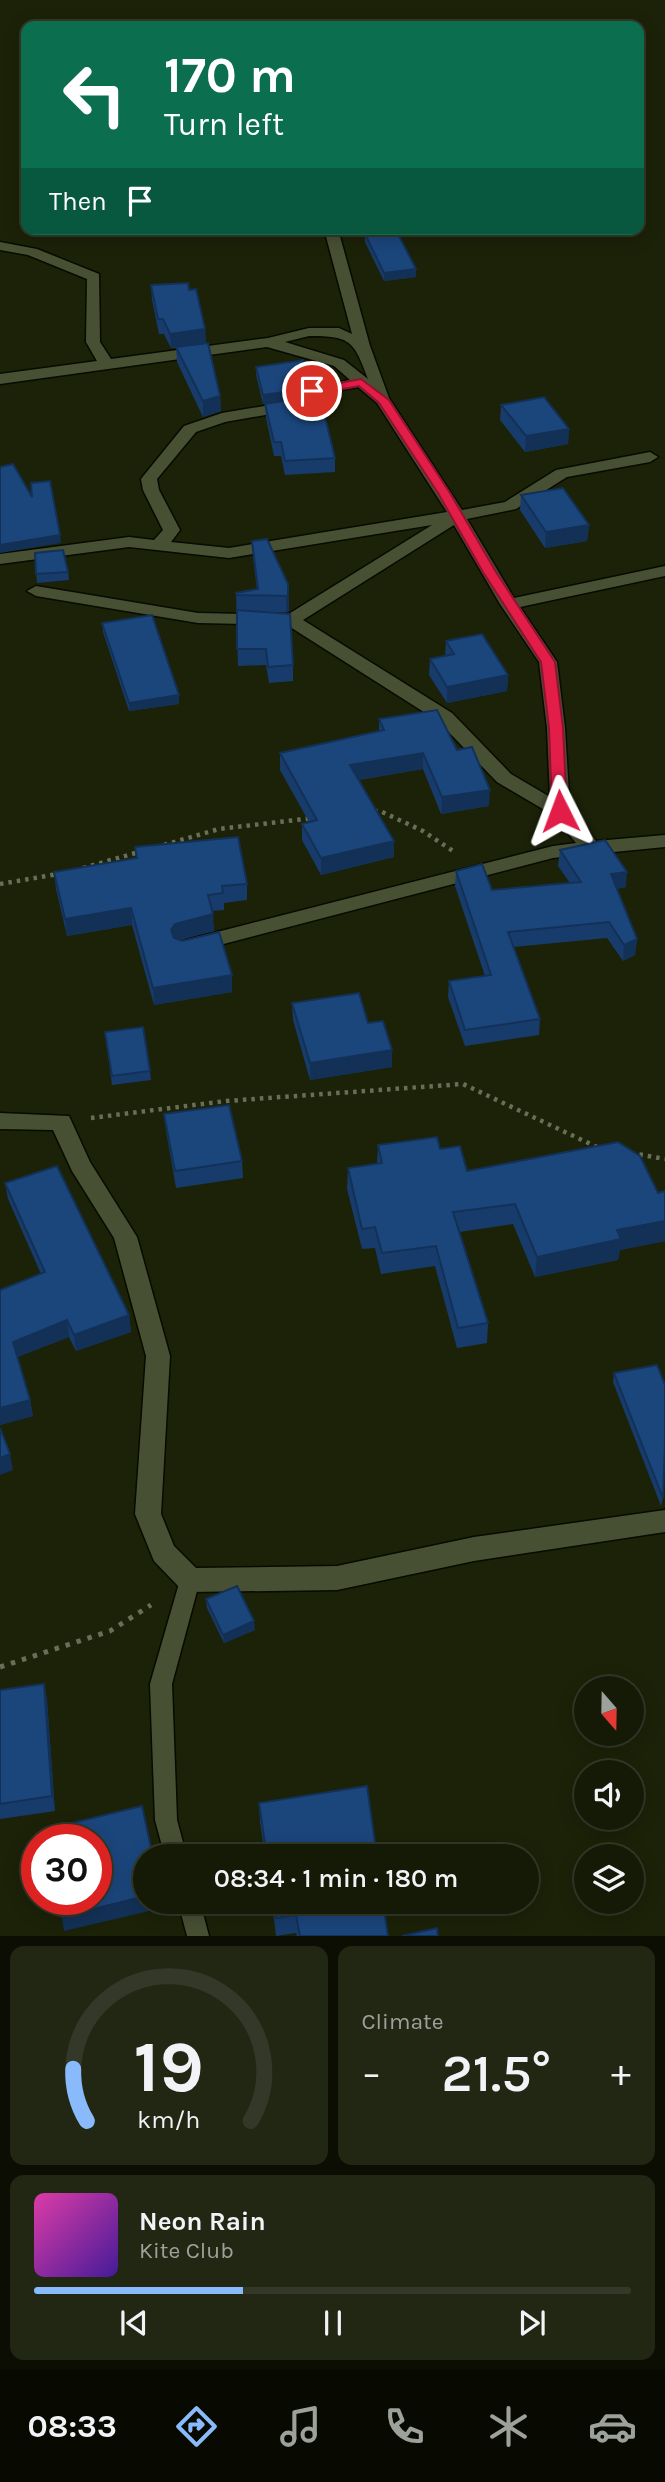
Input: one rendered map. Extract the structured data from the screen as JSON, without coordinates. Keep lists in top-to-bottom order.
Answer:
{
  "north": "bottom",
  "page": {
    "turn": ["170 m", "Turn left"],
    "then": "Then",
    "limit": "30",
    "trip": "08:34 · 1 min · 180 m",
    "tile": "Climate",
    "heat": ["−", "21.5°", "+"],
    "song": ["Neon Rain", "Kite Club"],
    "tabs": "08:33",
    "gauge": ["19", "km/h"]
  }
}
